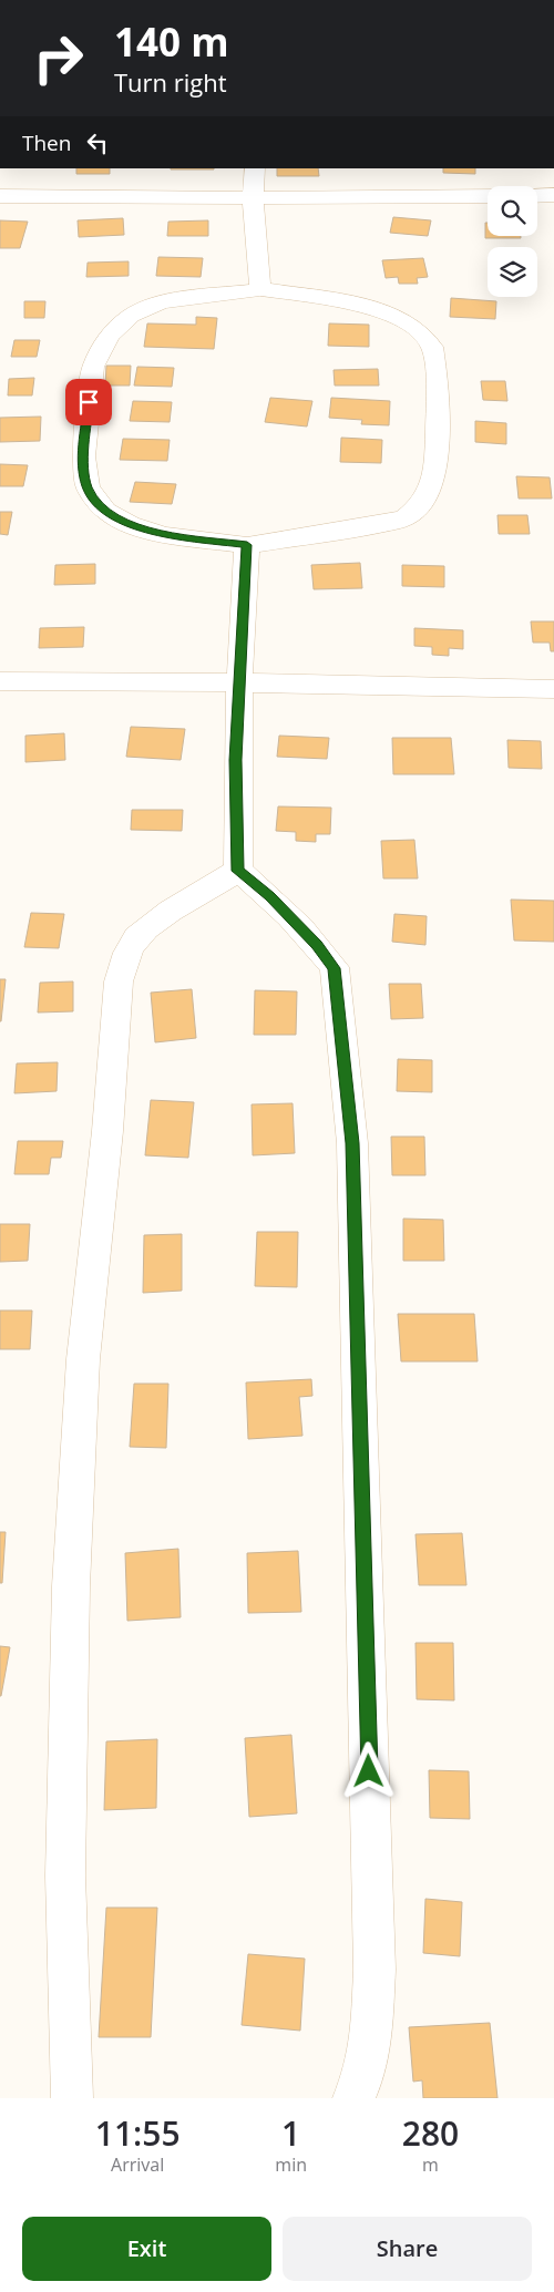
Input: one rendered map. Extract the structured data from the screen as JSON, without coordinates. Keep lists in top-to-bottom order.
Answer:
{
  "page": {
    "turn": ["140 m", "Turn right"],
    "then": "Then",
    "eta": [
      "11:55",
      "Arrival",
      "1",
      "min",
      "280",
      "m"
    ],
    "buttons": ["Exit", "Share"]
  }
}
